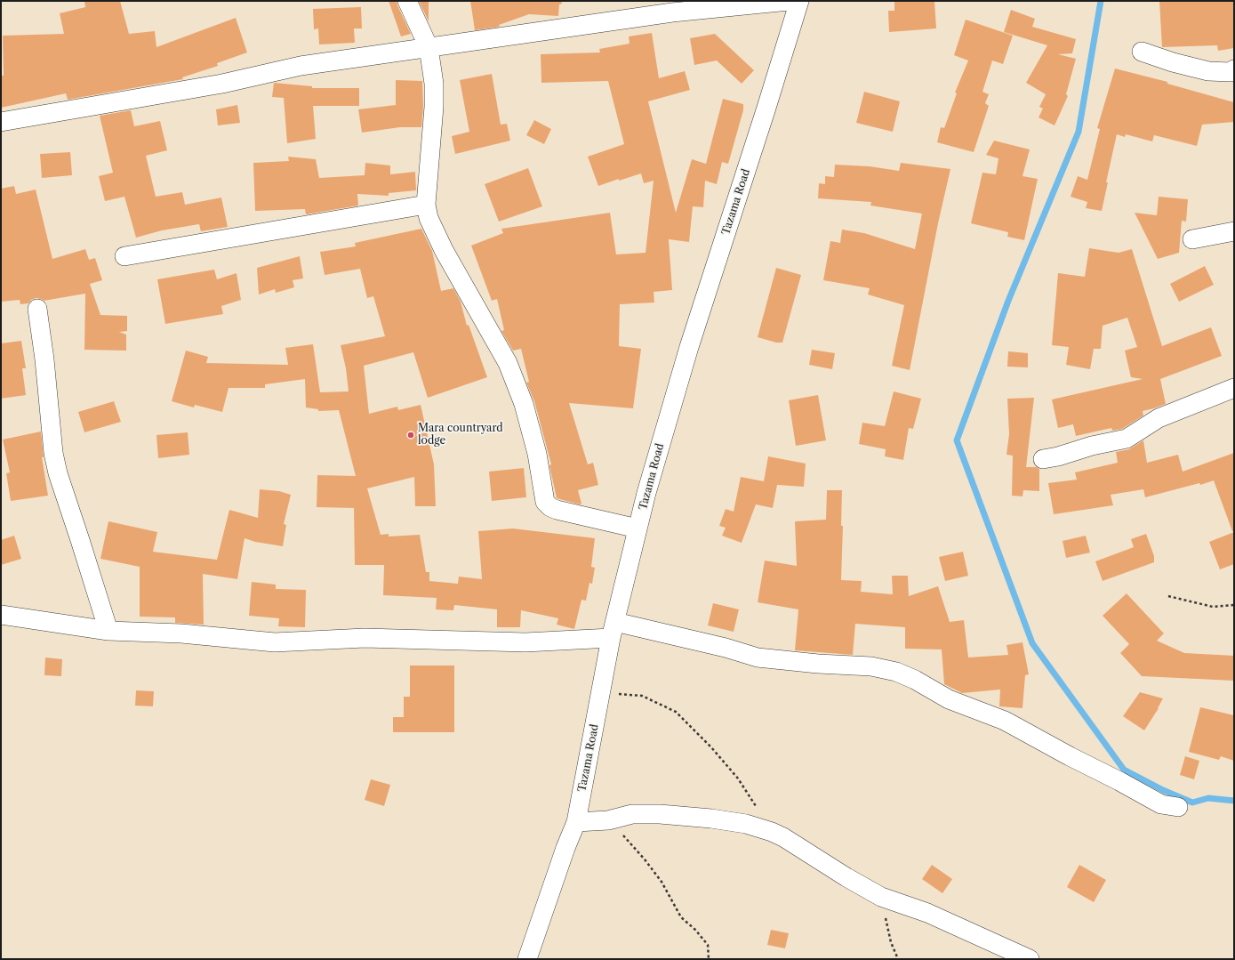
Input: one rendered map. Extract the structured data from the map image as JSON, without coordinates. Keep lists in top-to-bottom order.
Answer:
{
  "streets": {
    "street": ["Tazama Road"]
  },
  "places": ["Mara countryard lodge"]
}
